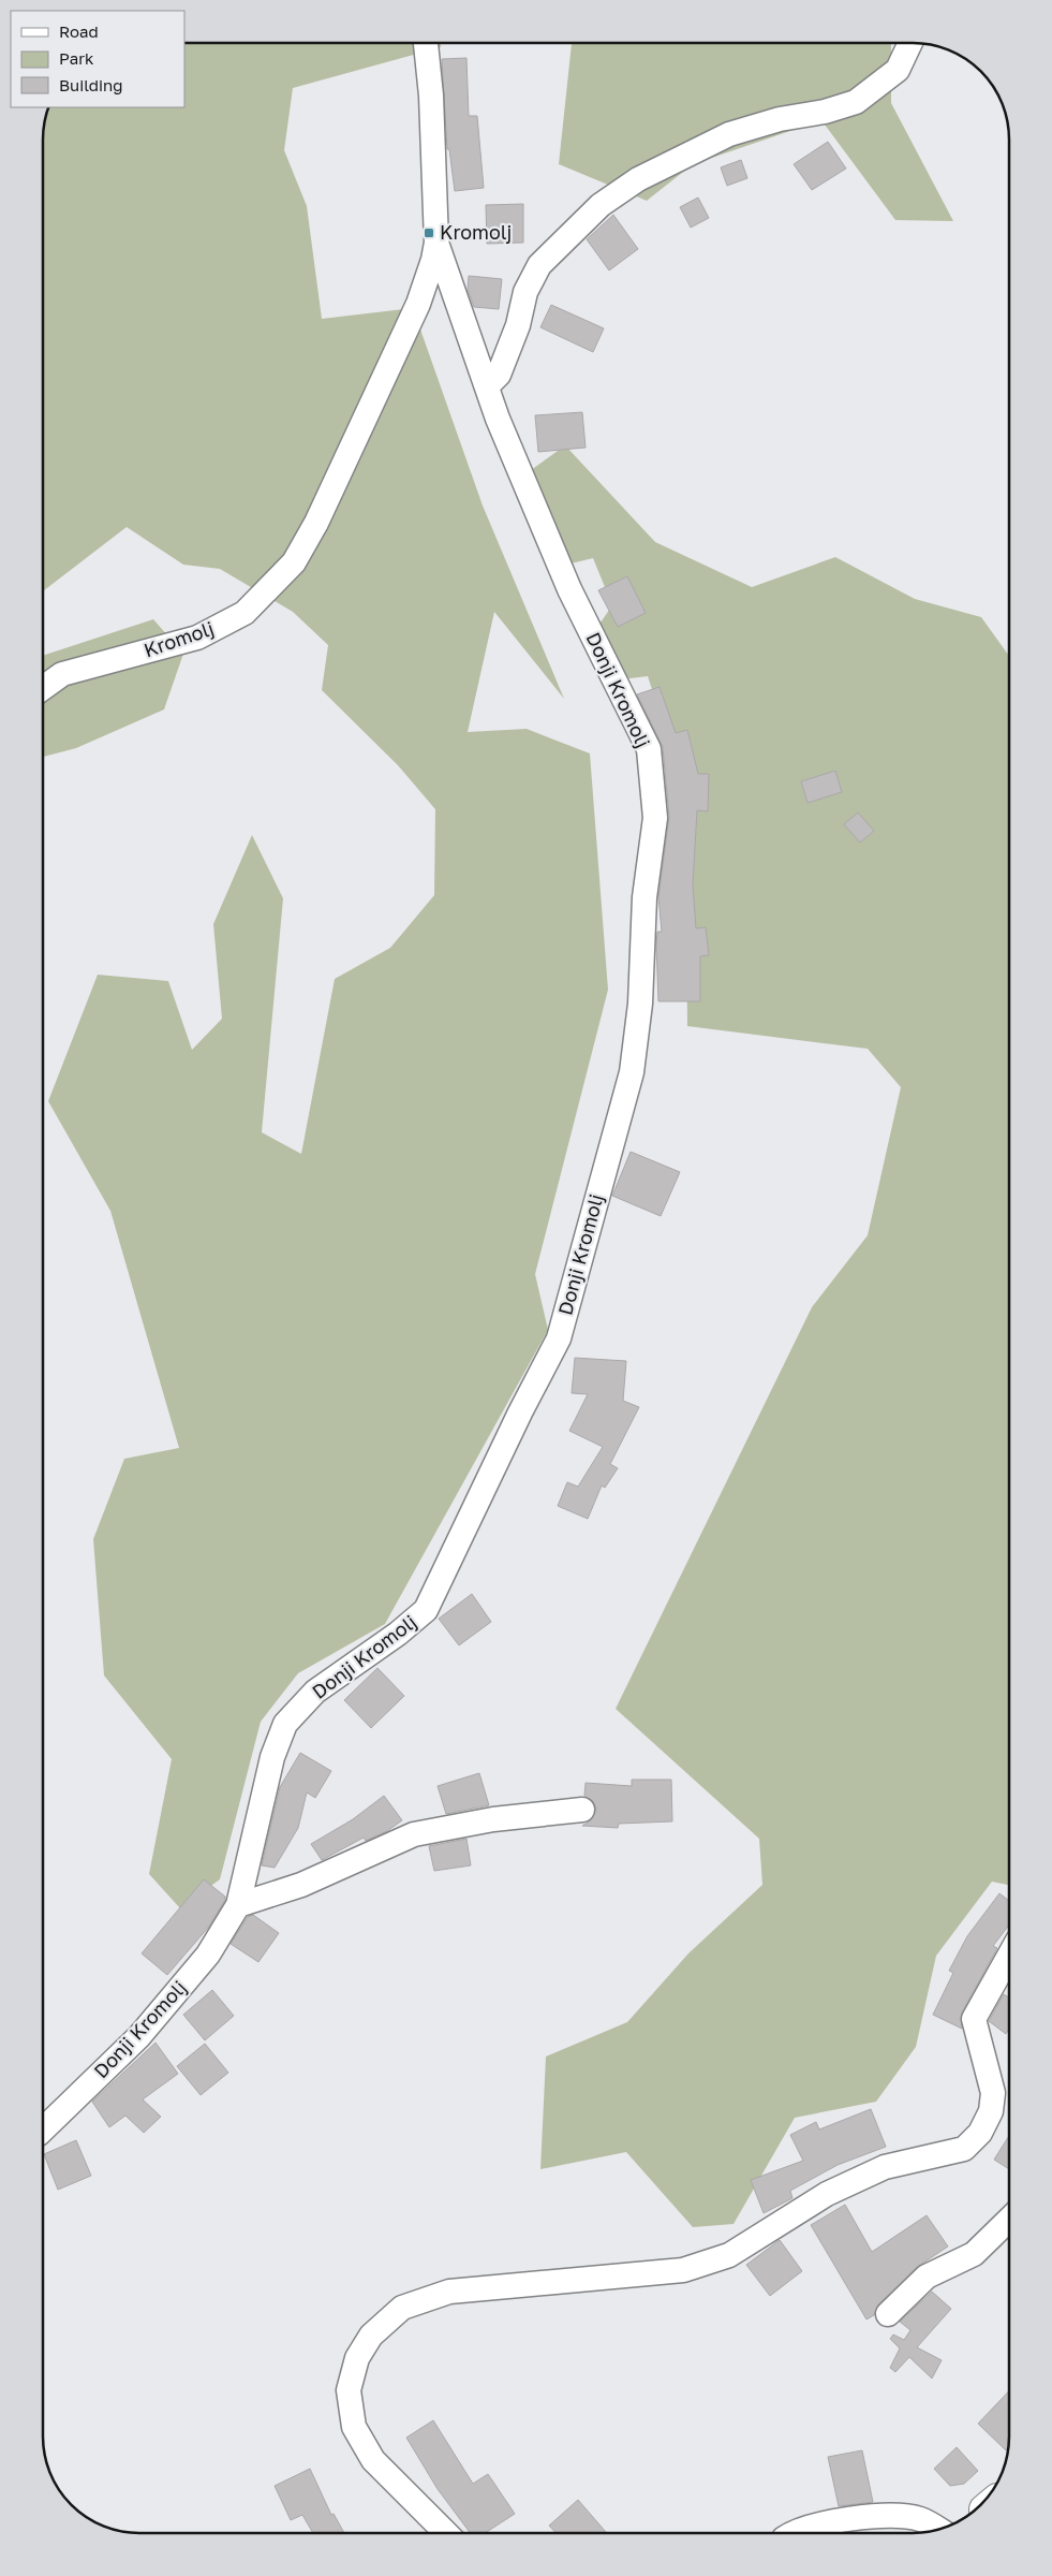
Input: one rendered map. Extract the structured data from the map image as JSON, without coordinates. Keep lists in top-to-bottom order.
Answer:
{
  "streets": {
    "street": ["Kromolj", "Donji Kromolj"]
  },
  "crossings": [
    ["Kromolj", "Donji Kromolj"]
  ],
  "places": {
    "transit": ["Kromolj"]
  },
  "legend": ["Road", "Park", "Building"]
}
